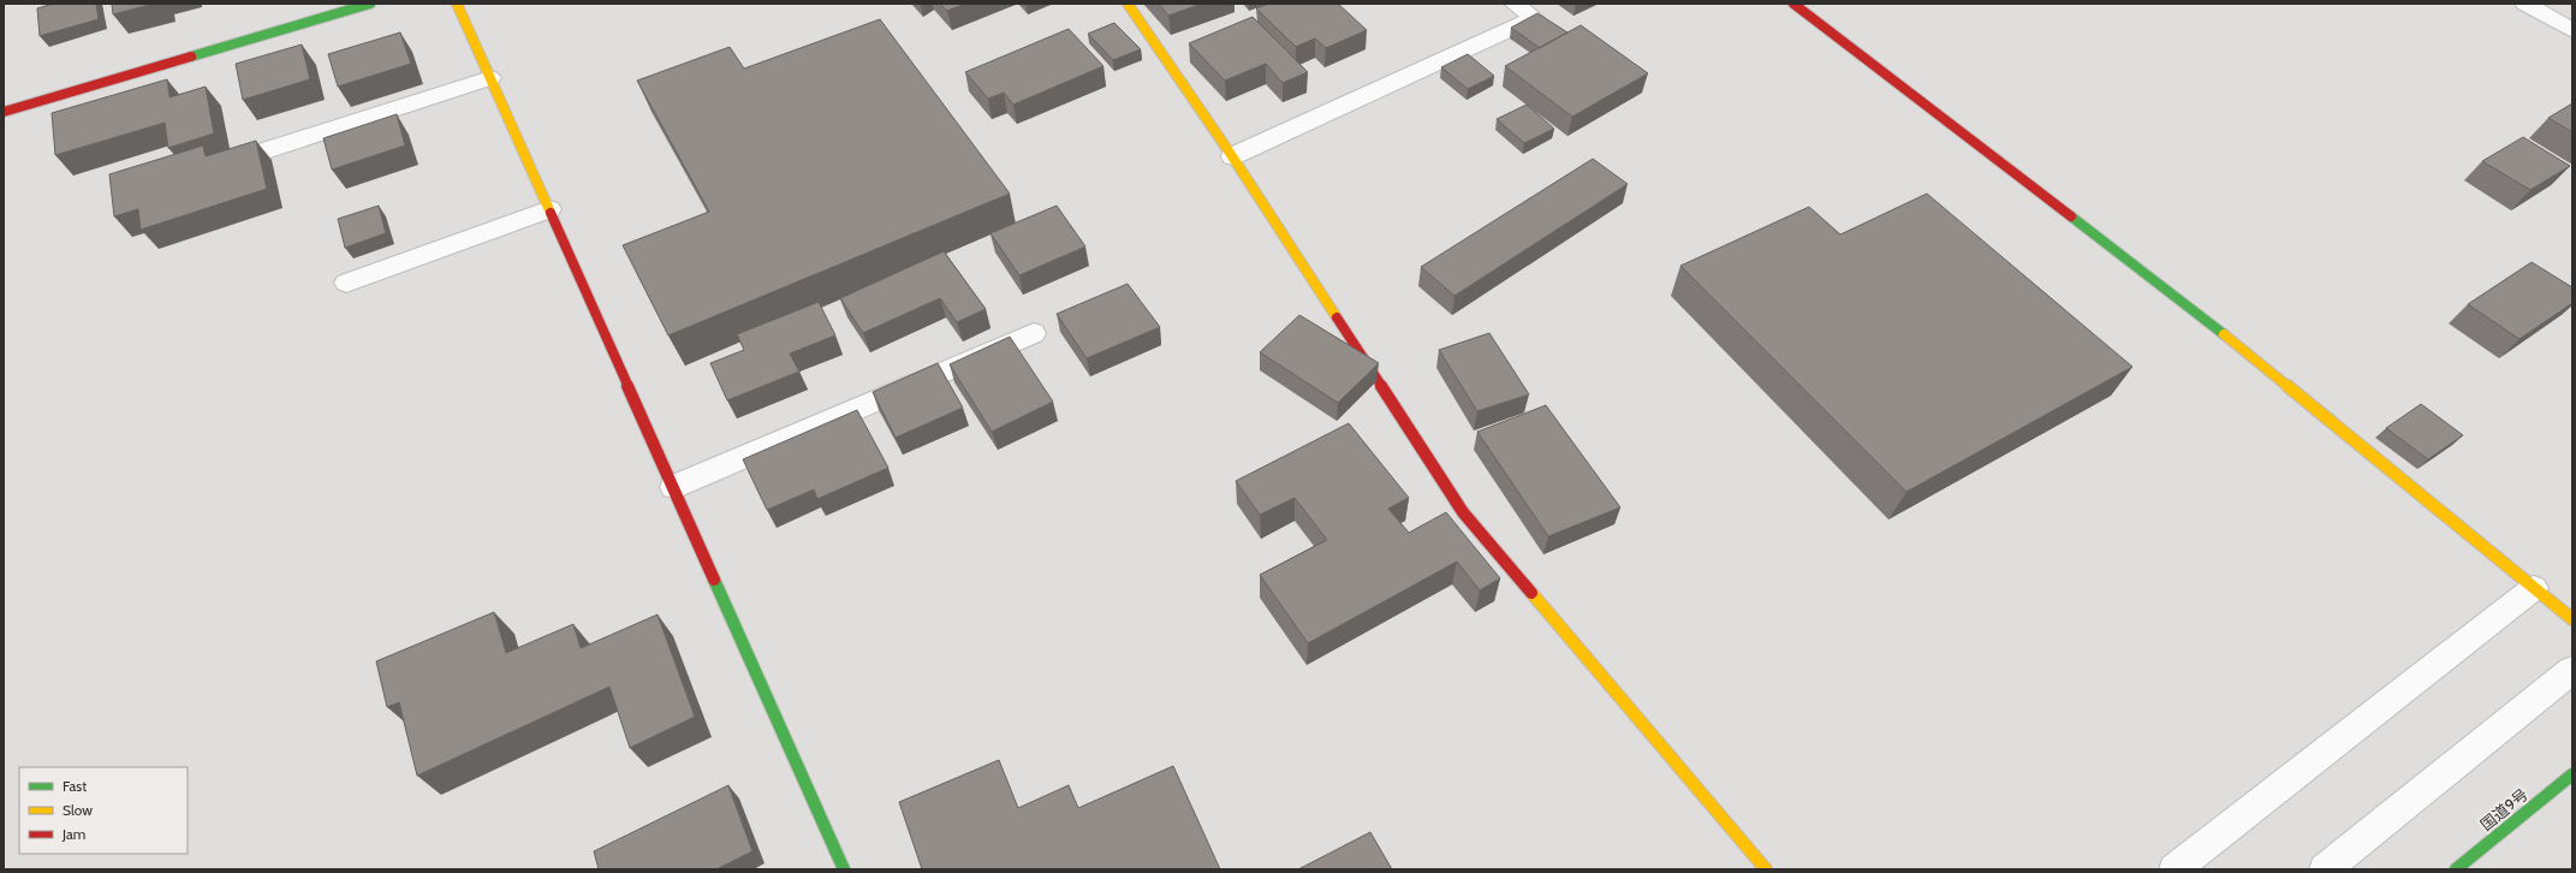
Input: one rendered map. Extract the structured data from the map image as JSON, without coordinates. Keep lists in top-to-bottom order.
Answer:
{
  "streets": {
    "main road": ["国道9号"]
  },
  "legend": ["Fast", "Slow", "Jam"]
}
